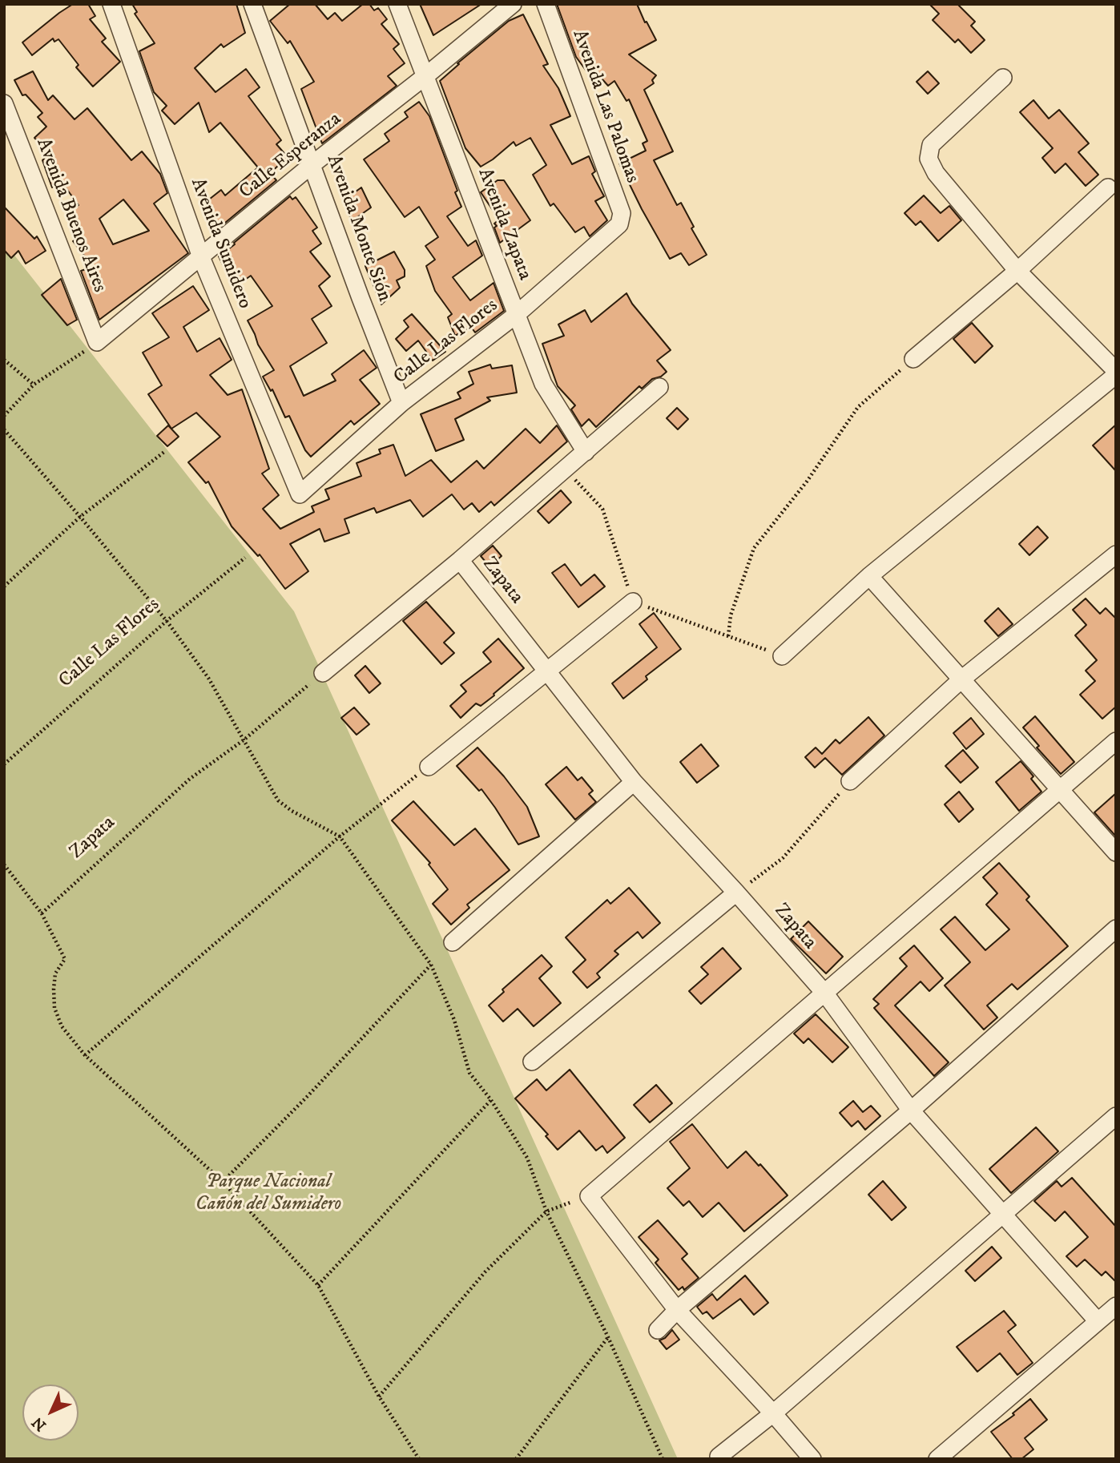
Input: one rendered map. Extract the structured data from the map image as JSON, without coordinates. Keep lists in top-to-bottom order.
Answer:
{
  "streets": {
    "street": [
      "Avenida Las Palomas",
      "Calle Esperanza",
      "Avenida Buenos Aires",
      "Avenida Zapata",
      "Avenida Monte Sión",
      "Avenida Sumidero",
      "Calle Las Flores",
      "Zapata"
    ]
  },
  "crossings": [
    ["Avenida Las Palomas", "Calle Las Flores"],
    ["Calle Esperanza", "Avenida Buenos Aires"],
    ["Calle Esperanza", "Avenida Zapata"],
    ["Calle Esperanza", "Avenida Monte Sión"],
    ["Calle Esperanza", "Avenida Sumidero"],
    ["Avenida Zapata", "Calle Las Flores"],
    ["Avenida Zapata", "Zapata"],
    ["Avenida Monte Sión", "Calle Las Flores"],
    ["Avenida Sumidero", "Calle Las Flores"]
  ],
  "parks": ["Parque Nacional Cañón del Sumidero"],
  "north": "bottom left"
}
